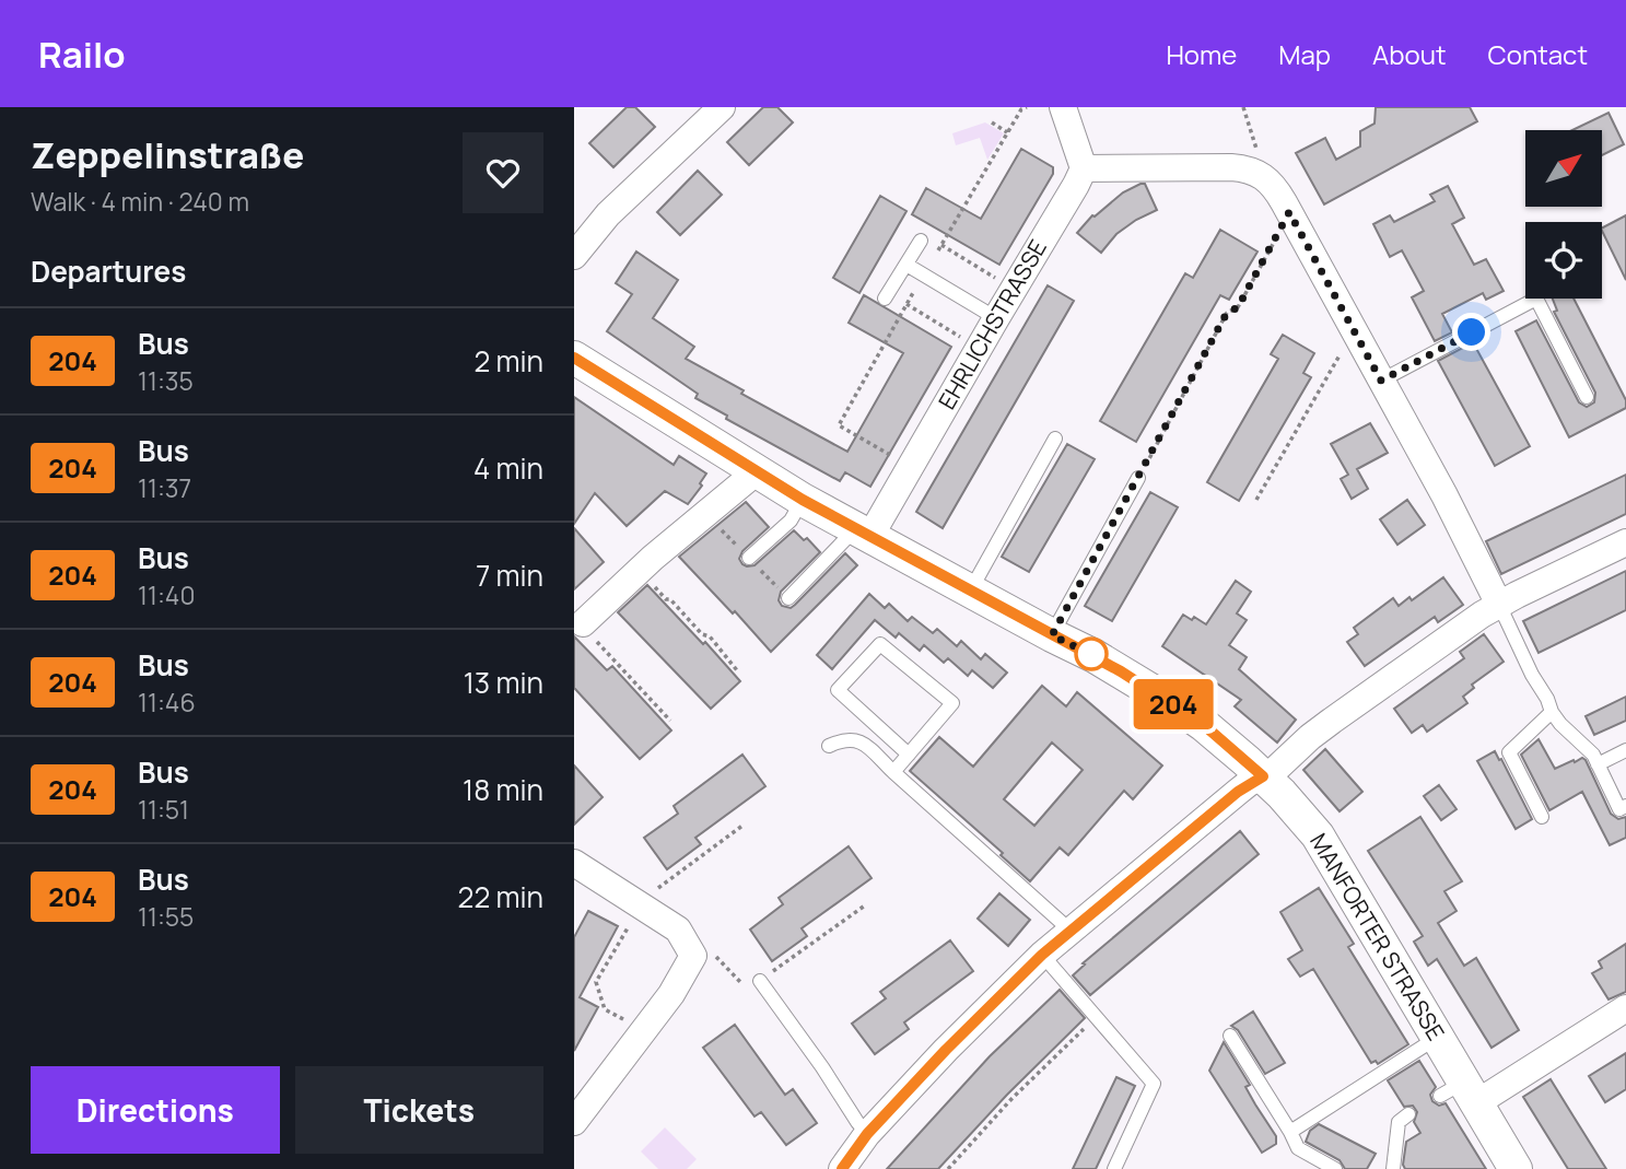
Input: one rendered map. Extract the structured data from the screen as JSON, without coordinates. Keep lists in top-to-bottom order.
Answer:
{
  "streets": {
    "street": ["EHRLICHSTRASSE", "MANFORTER STRASSE"]
  },
  "crossings": [
    ["EHRLICHSTRASSE", "MANFORTER STRASSE"]
  ],
  "lines": ["bus line 204"],
  "north": "top right",
  "page": {
    "header": "Railo",
    "nav": [
      "Home",
      "Map",
      "About",
      "Contact"
    ],
    "heading": [
      ["Zeppelinstraße", "Walk · 4 min · 240 m"],
      "Departures"
    ],
    "on_map": "204",
    "list": [
      {
        "mark": "204",
        "name": "Bus",
        "note": "11:35",
        "value": "2 min"
      },
      {
        "mark": "204",
        "name": "Bus",
        "note": "11:37",
        "value": "4 min"
      },
      {
        "mark": "204",
        "name": "Bus",
        "note": "11:40",
        "value": "7 min"
      },
      {
        "mark": "204",
        "name": "Bus",
        "note": "11:46",
        "value": "13 min"
      },
      {
        "mark": "204",
        "name": "Bus",
        "note": "11:51",
        "value": "18 min"
      },
      {
        "mark": "204",
        "name": "Bus",
        "note": "11:55",
        "value": "22 min"
      }
    ],
    "buttons": ["Directions", "Tickets"]
  }
}
